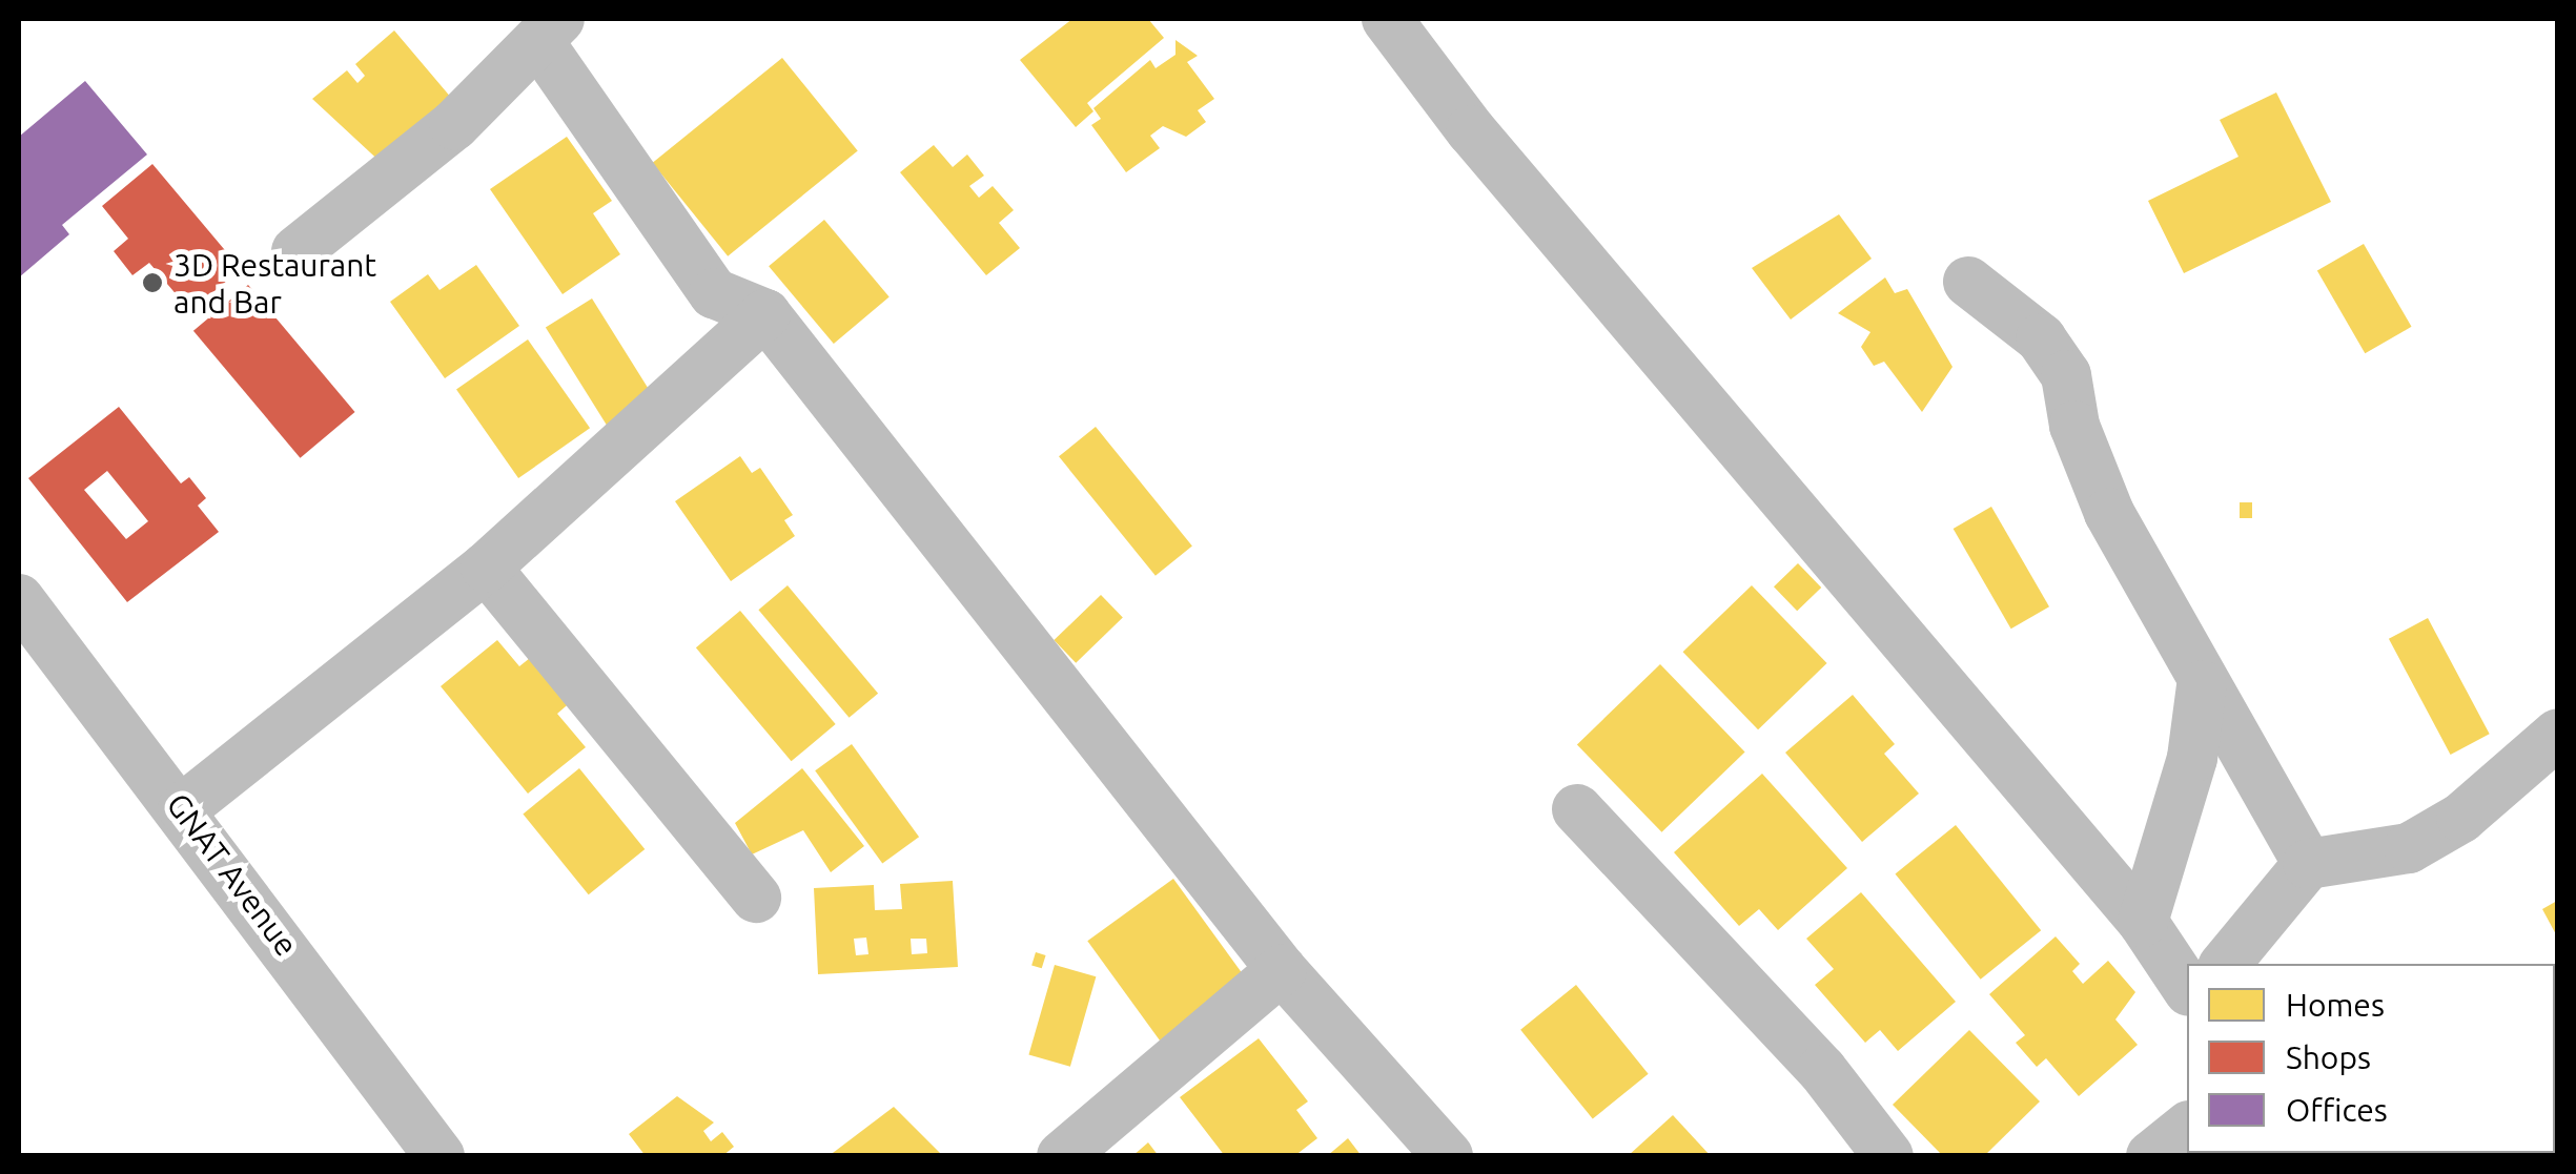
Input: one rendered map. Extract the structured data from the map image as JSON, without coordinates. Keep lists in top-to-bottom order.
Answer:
{
  "streets": {
    "street": ["GNAT Avenue"]
  },
  "places": ["3D Restaurant and Bar"],
  "legend": ["Homes", "Shops", "Offices"]
}
